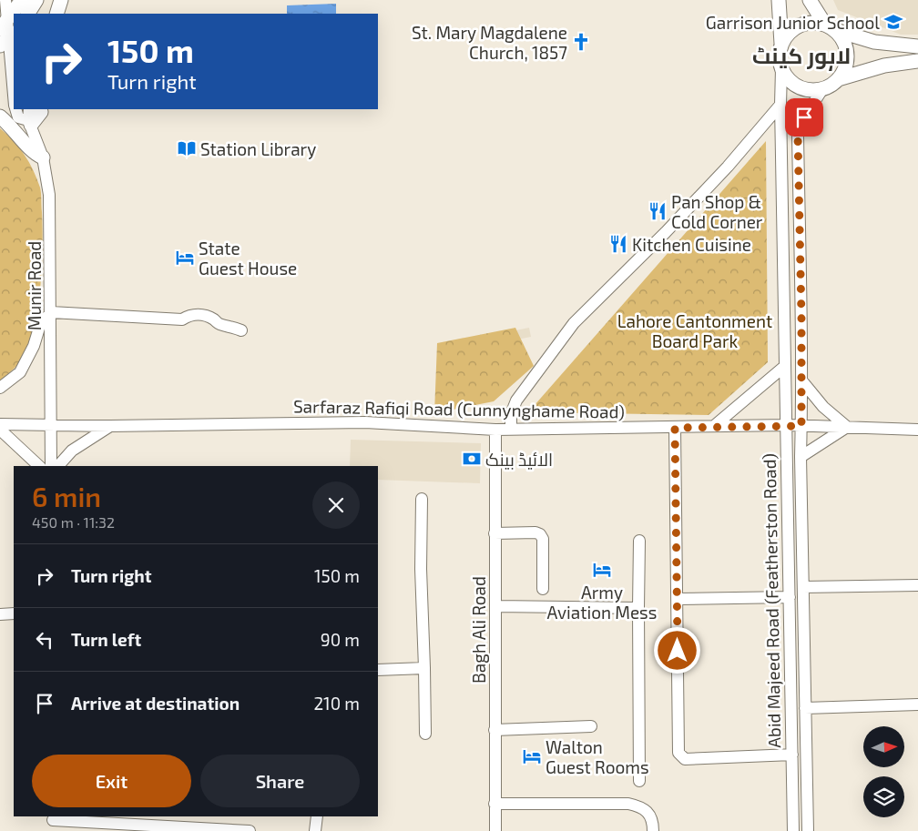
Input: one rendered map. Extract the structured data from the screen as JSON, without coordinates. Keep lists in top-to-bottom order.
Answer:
{
  "streets": {
    "street": [
      "Munir Road",
      "Sarfaraz Rafiqi Road (Cunnynghame Road)",
      "Abid Majeed Road (Featherston Road)",
      "Bagh Ali Road"
    ]
  },
  "crossings": [
    ["Munir Road", "Sarfaraz Rafiqi Road (Cunnynghame Road)"],
    ["Sarfaraz Rafiqi Road (Cunnynghame Road)", "Abid Majeed Road (Featherston Road)"],
    ["Sarfaraz Rafiqi Road (Cunnynghame Road)", "Bagh Ali Road"]
  ],
  "districts": ["لاہور کینٹ"],
  "parks": ["Lahore Cantonment Board Park"],
  "places": {
    "school or university": ["Garrison Junior School"],
    "church": ["St. Mary Magdalene Church, 1857"],
    "library": ["Station Library"],
    "restaurant": ["Pan Shop & Cold Corner", "Kitchen Cuisine"],
    "hotel": ["State Guest House", "Army Aviation Mess", "Walton Guest Rooms"],
    "bank": ["الائیڈ بینک"]
  },
  "north": "right",
  "page": {
    "turn": ["150 m", "Turn right"],
    "heading": ["6 min", "450 m · 11:32"],
    "list": [
      {
        "name": "Turn right",
        "value": "150 m"
      },
      {
        "name": "Turn left",
        "value": "90 m"
      },
      {
        "name": "Arrive at destination",
        "value": "210 m"
      }
    ],
    "buttons": ["Exit", "Share"]
  }
}
